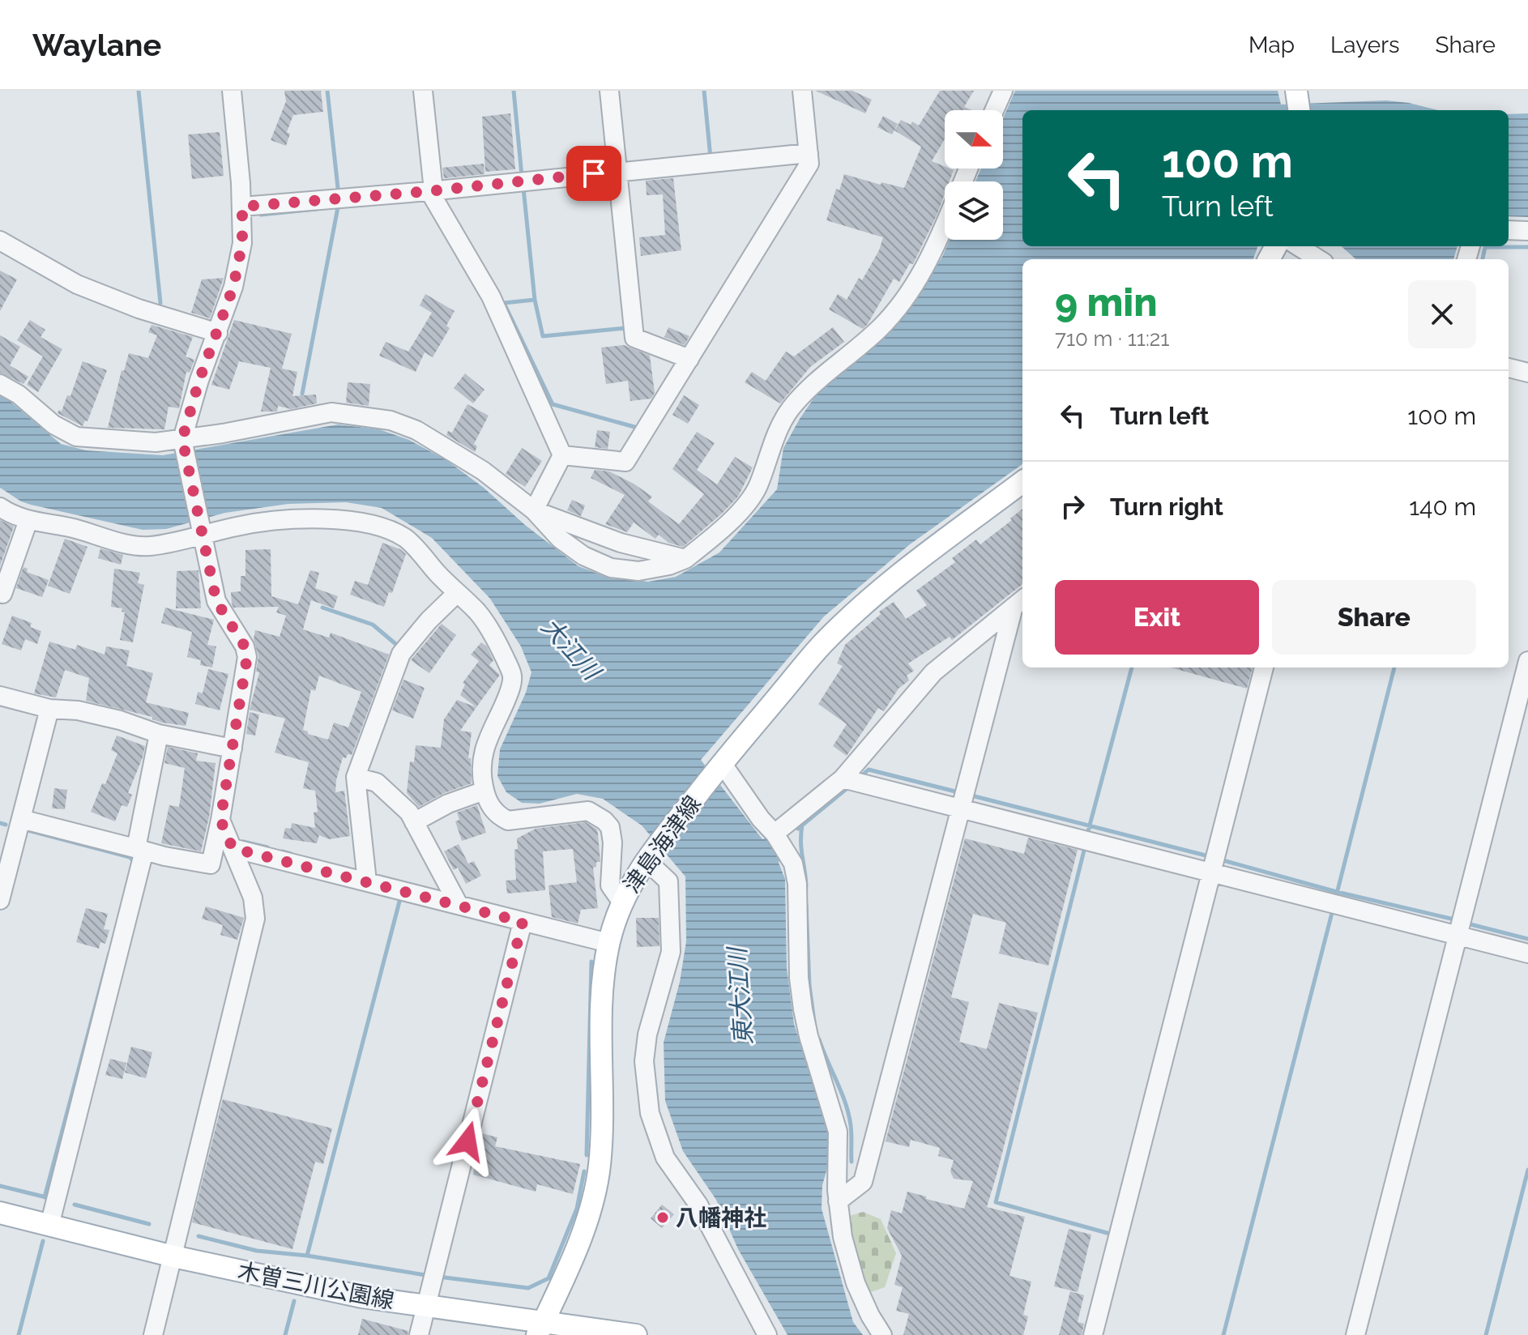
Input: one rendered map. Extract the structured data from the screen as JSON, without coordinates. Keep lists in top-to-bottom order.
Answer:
{
  "streets": {
    "main road": ["津島海津線", "木曽三川公園線"]
  },
  "crossings": [
    ["津島海津線", "木曽三川公園線"]
  ],
  "water": ["大江川", "東大江川"],
  "places": ["八幡神社"],
  "north": "right",
  "page": {
    "header": "Waylane",
    "nav": ["Map", "Layers", "Share"],
    "turn": ["100 m", "Turn left"],
    "heading": ["9 min", "710 m · 11:21"],
    "list": [
      {
        "name": "Turn left",
        "value": "100 m"
      },
      {
        "name": "Turn right",
        "value": "140 m"
      }
    ],
    "buttons": ["Exit", "Share"]
  }
}
